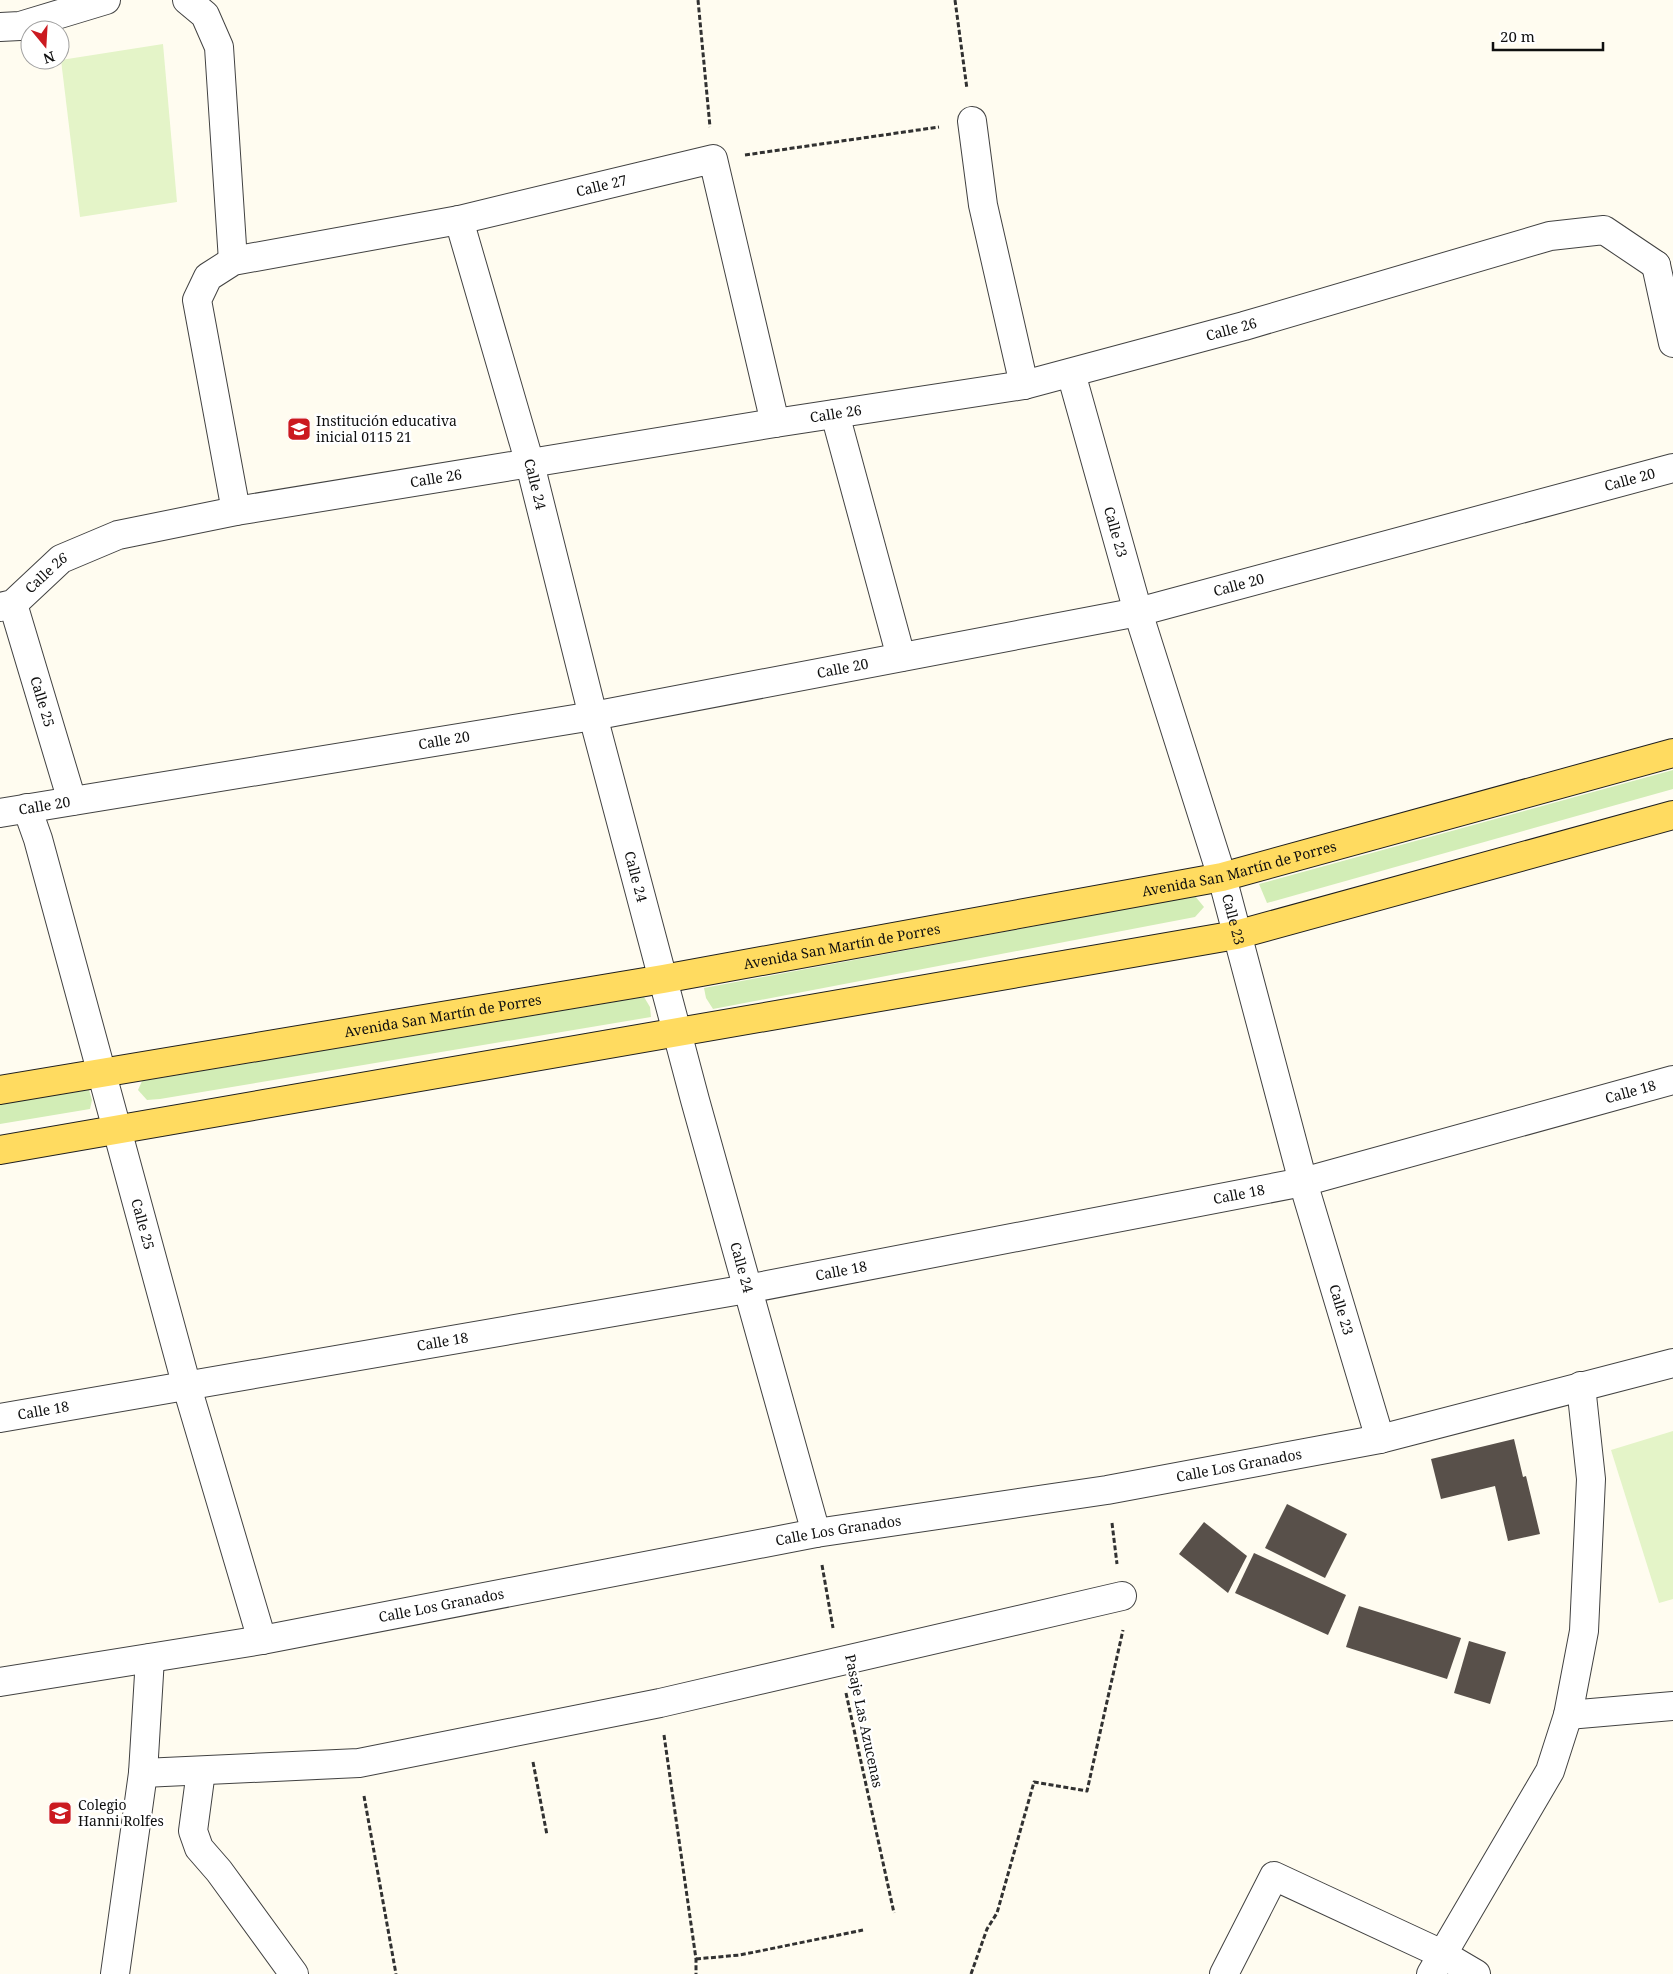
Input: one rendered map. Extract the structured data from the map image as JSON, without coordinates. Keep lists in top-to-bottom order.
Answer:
{
  "streets": {
    "main road": ["Avenida San Martín de Porres"],
    "street": [
      "Calle 27",
      "Calle 26",
      "Calle 20",
      "Calle 24",
      "Calle 23",
      "Calle 25",
      "Calle 18",
      "Calle Los Granados"
    ],
    "path": ["Pasaje Las Azucenas"]
  },
  "crossings": [
    ["Calle 27", "Calle 24"],
    ["Calle 26", "Calle 24"],
    ["Calle 26", "Calle 23"],
    ["Calle 26", "Calle 25"],
    ["Calle 20", "Calle 24"],
    ["Calle 20", "Calle 23"],
    ["Calle 20", "Calle 25"],
    ["Calle 24", "Avenida San Martín de Porres"],
    ["Calle 24", "Calle 18"],
    ["Calle 24", "Calle Los Granados"],
    ["Calle 24", "Pasaje Las Azucenas"],
    ["Calle 23", "Avenida San Martín de Porres"],
    ["Calle 23", "Calle 18"],
    ["Calle 23", "Calle Los Granados"],
    ["Calle 25", "Avenida San Martín de Porres"],
    ["Calle 25", "Calle 18"],
    ["Calle 25", "Calle Los Granados"],
    ["Calle Los Granados", "Pasaje Las Azucenas"]
  ],
  "places": {
    "school or university": ["Institución educativa inicial 0115 21", "Colegio Hanni Rolfes"]
  },
  "scale_bar": "20 m",
  "north": "bottom"
}
